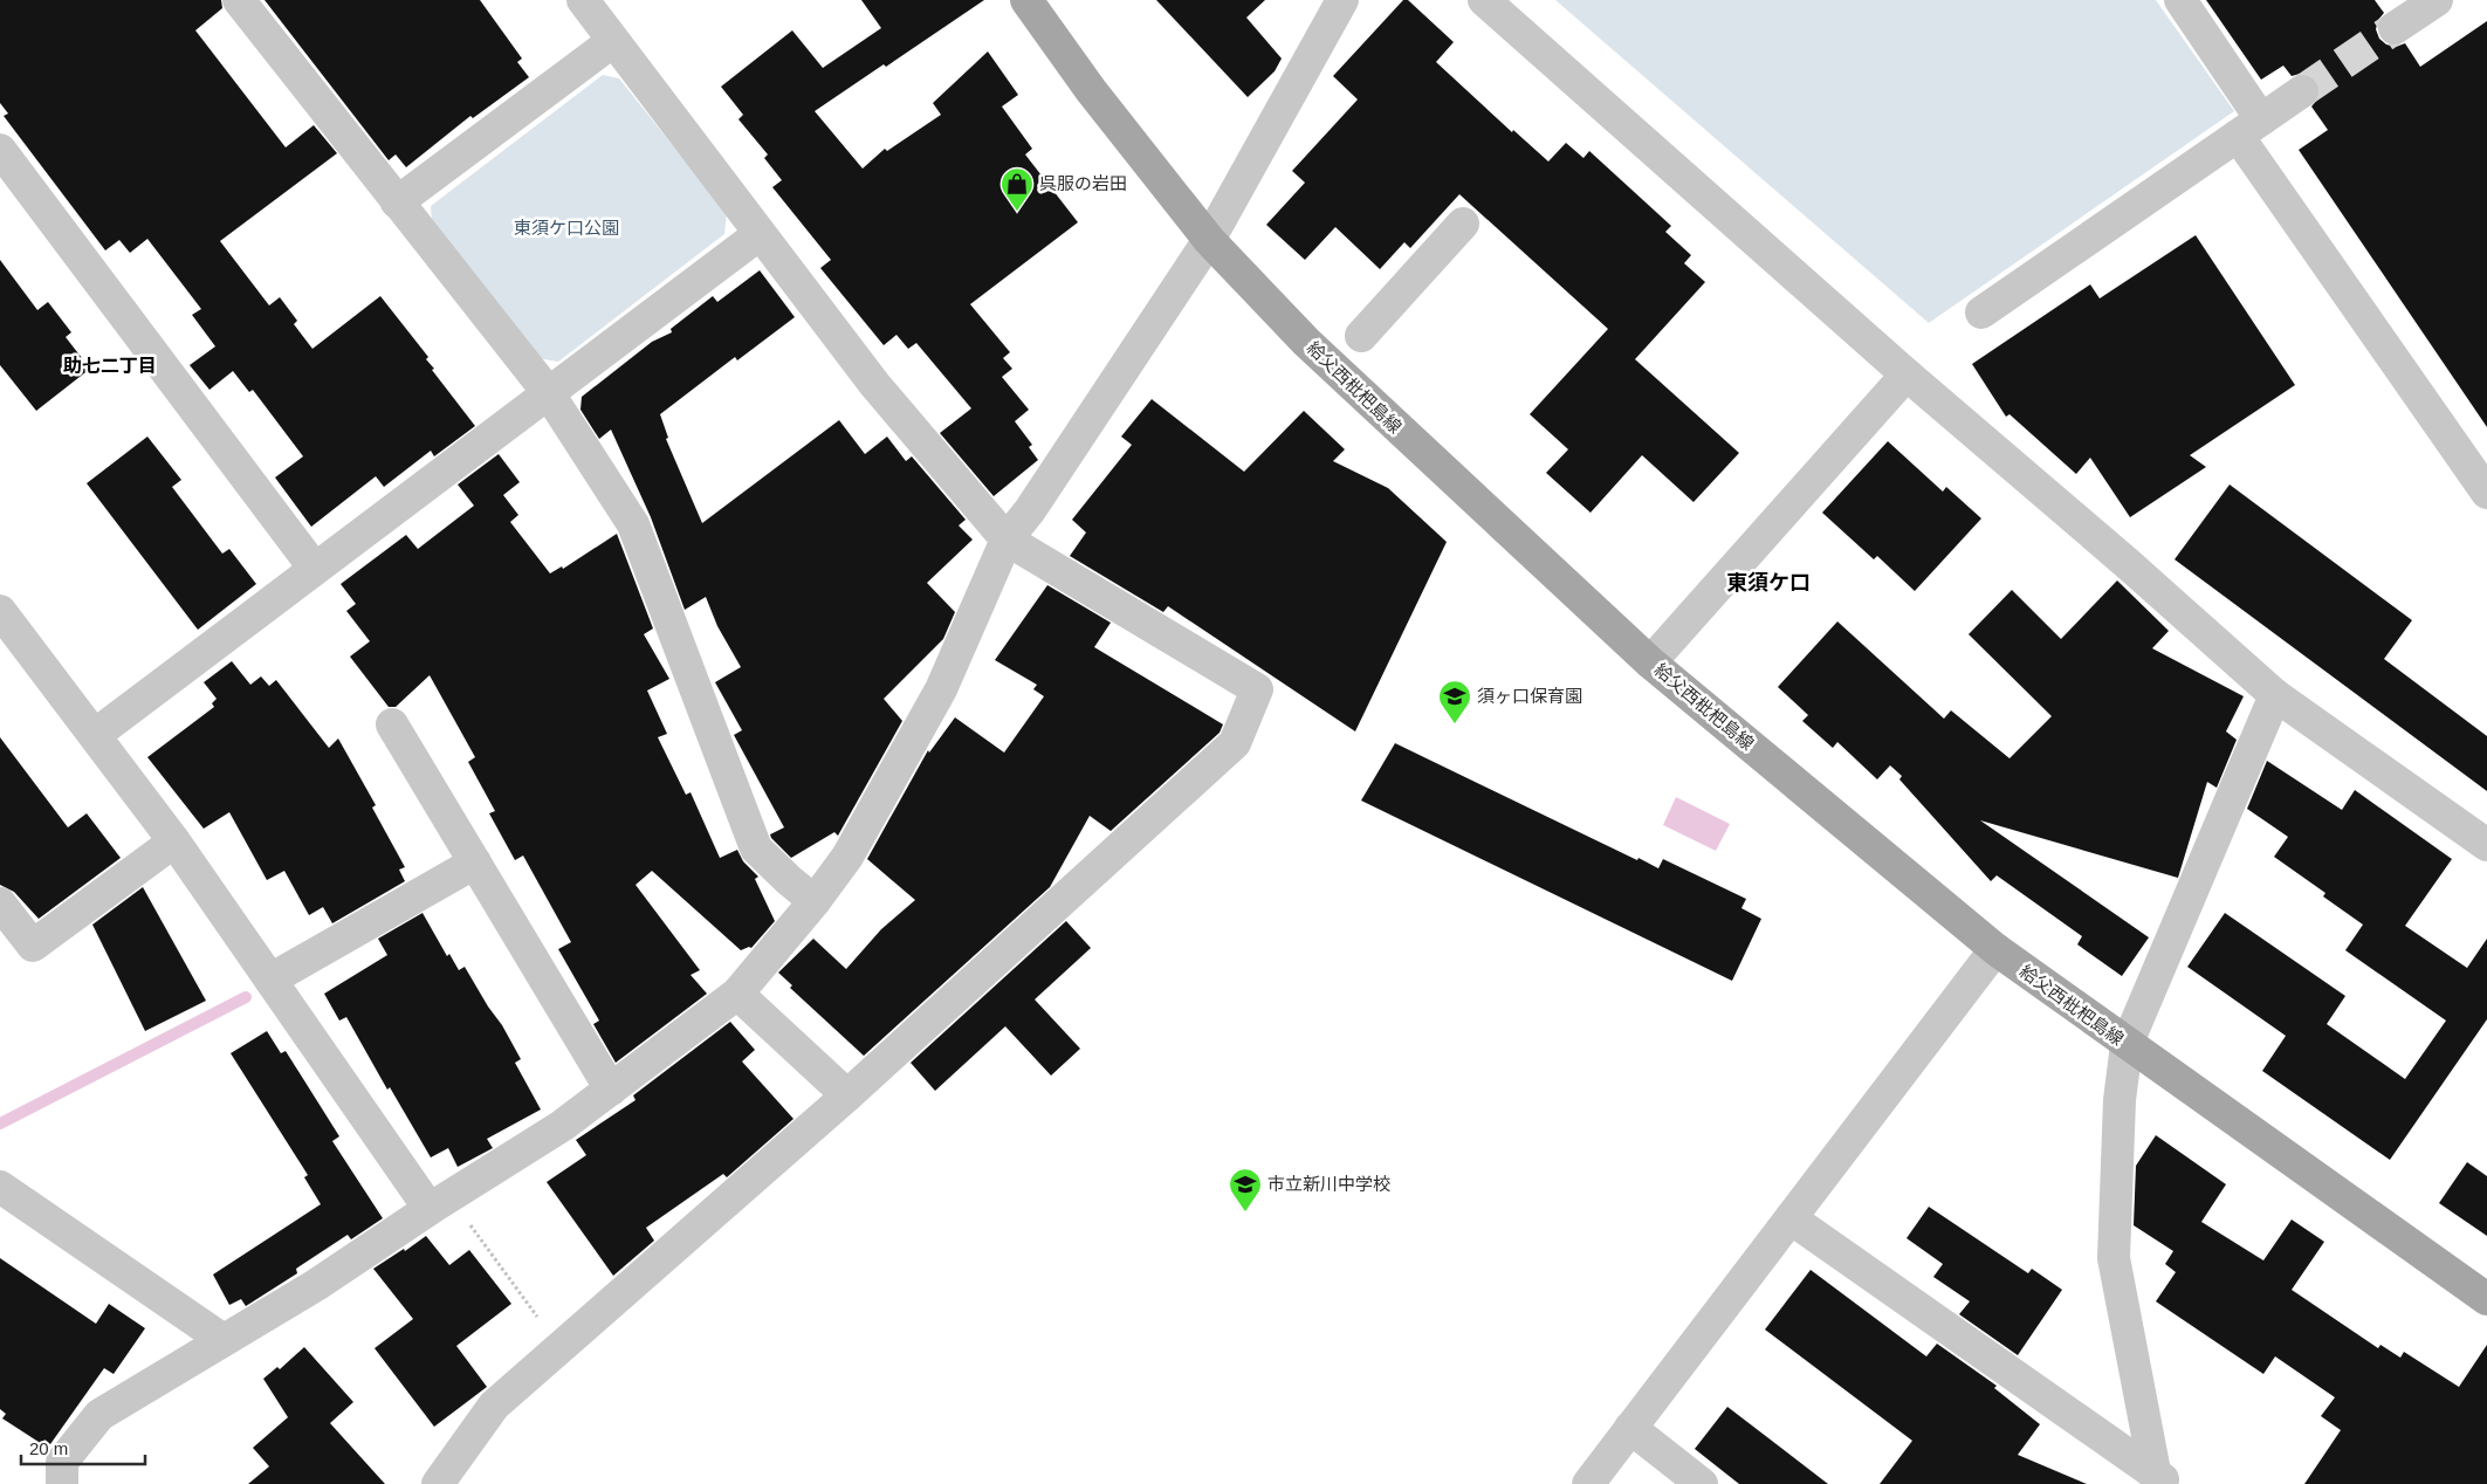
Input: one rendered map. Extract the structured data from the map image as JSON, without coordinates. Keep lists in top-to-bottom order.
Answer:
{
  "streets": {
    "main road": ["給父西枇杷島線"]
  },
  "districts": ["助七二丁目", "東須ケ口"],
  "parks": ["東須ケ口公園"],
  "places": {
    "shop": ["呉服の岩田"],
    "school or university": ["須ヶ口保育園", "市立新川中学校"]
  },
  "scale_bar": "20 m"
}
